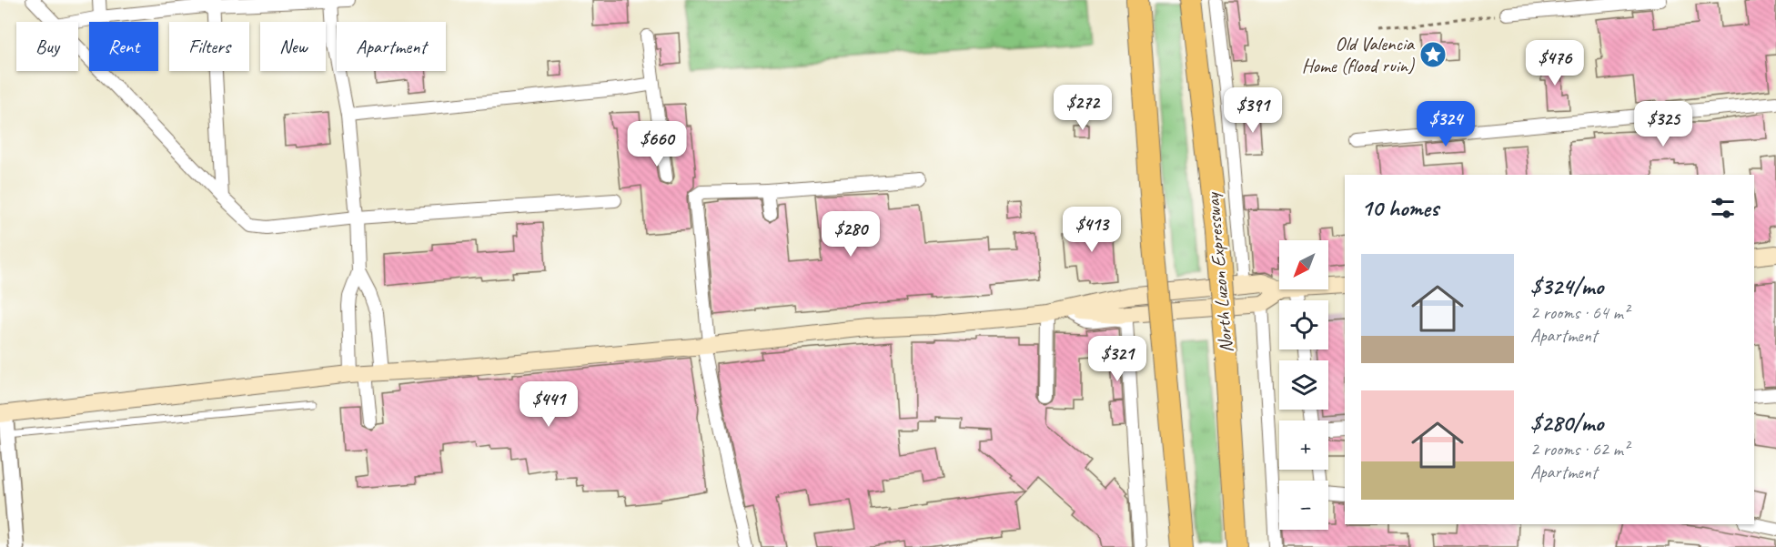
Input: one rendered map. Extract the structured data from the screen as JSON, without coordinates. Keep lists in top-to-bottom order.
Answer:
{
  "streets": {
    "highway": ["North Luzon Expressway"]
  },
  "places": {
    "place": ["Old Valencia Home (flood ruin)"]
  },
  "north": "bottom left",
  "page": {
    "chip": [
      "Buy",
      "Rent",
      "Filters",
      "New",
      "Apartment"
    ],
    "price": [
      "$476",
      "$272",
      "$391",
      "$324",
      "$325",
      "$660",
      "$413",
      "$280",
      "$321",
      "$441"
    ],
    "heading": "10 homes",
    "map_buttons": ["+", "−"],
    "list": [
      {
        "name": "$324/mo",
        "note": "2 rooms · 64 m² · Apartment"
      },
      {
        "name": "$280/mo",
        "note": "2 rooms · 62 m² · Apartment"
      }
    ]
  }
}
